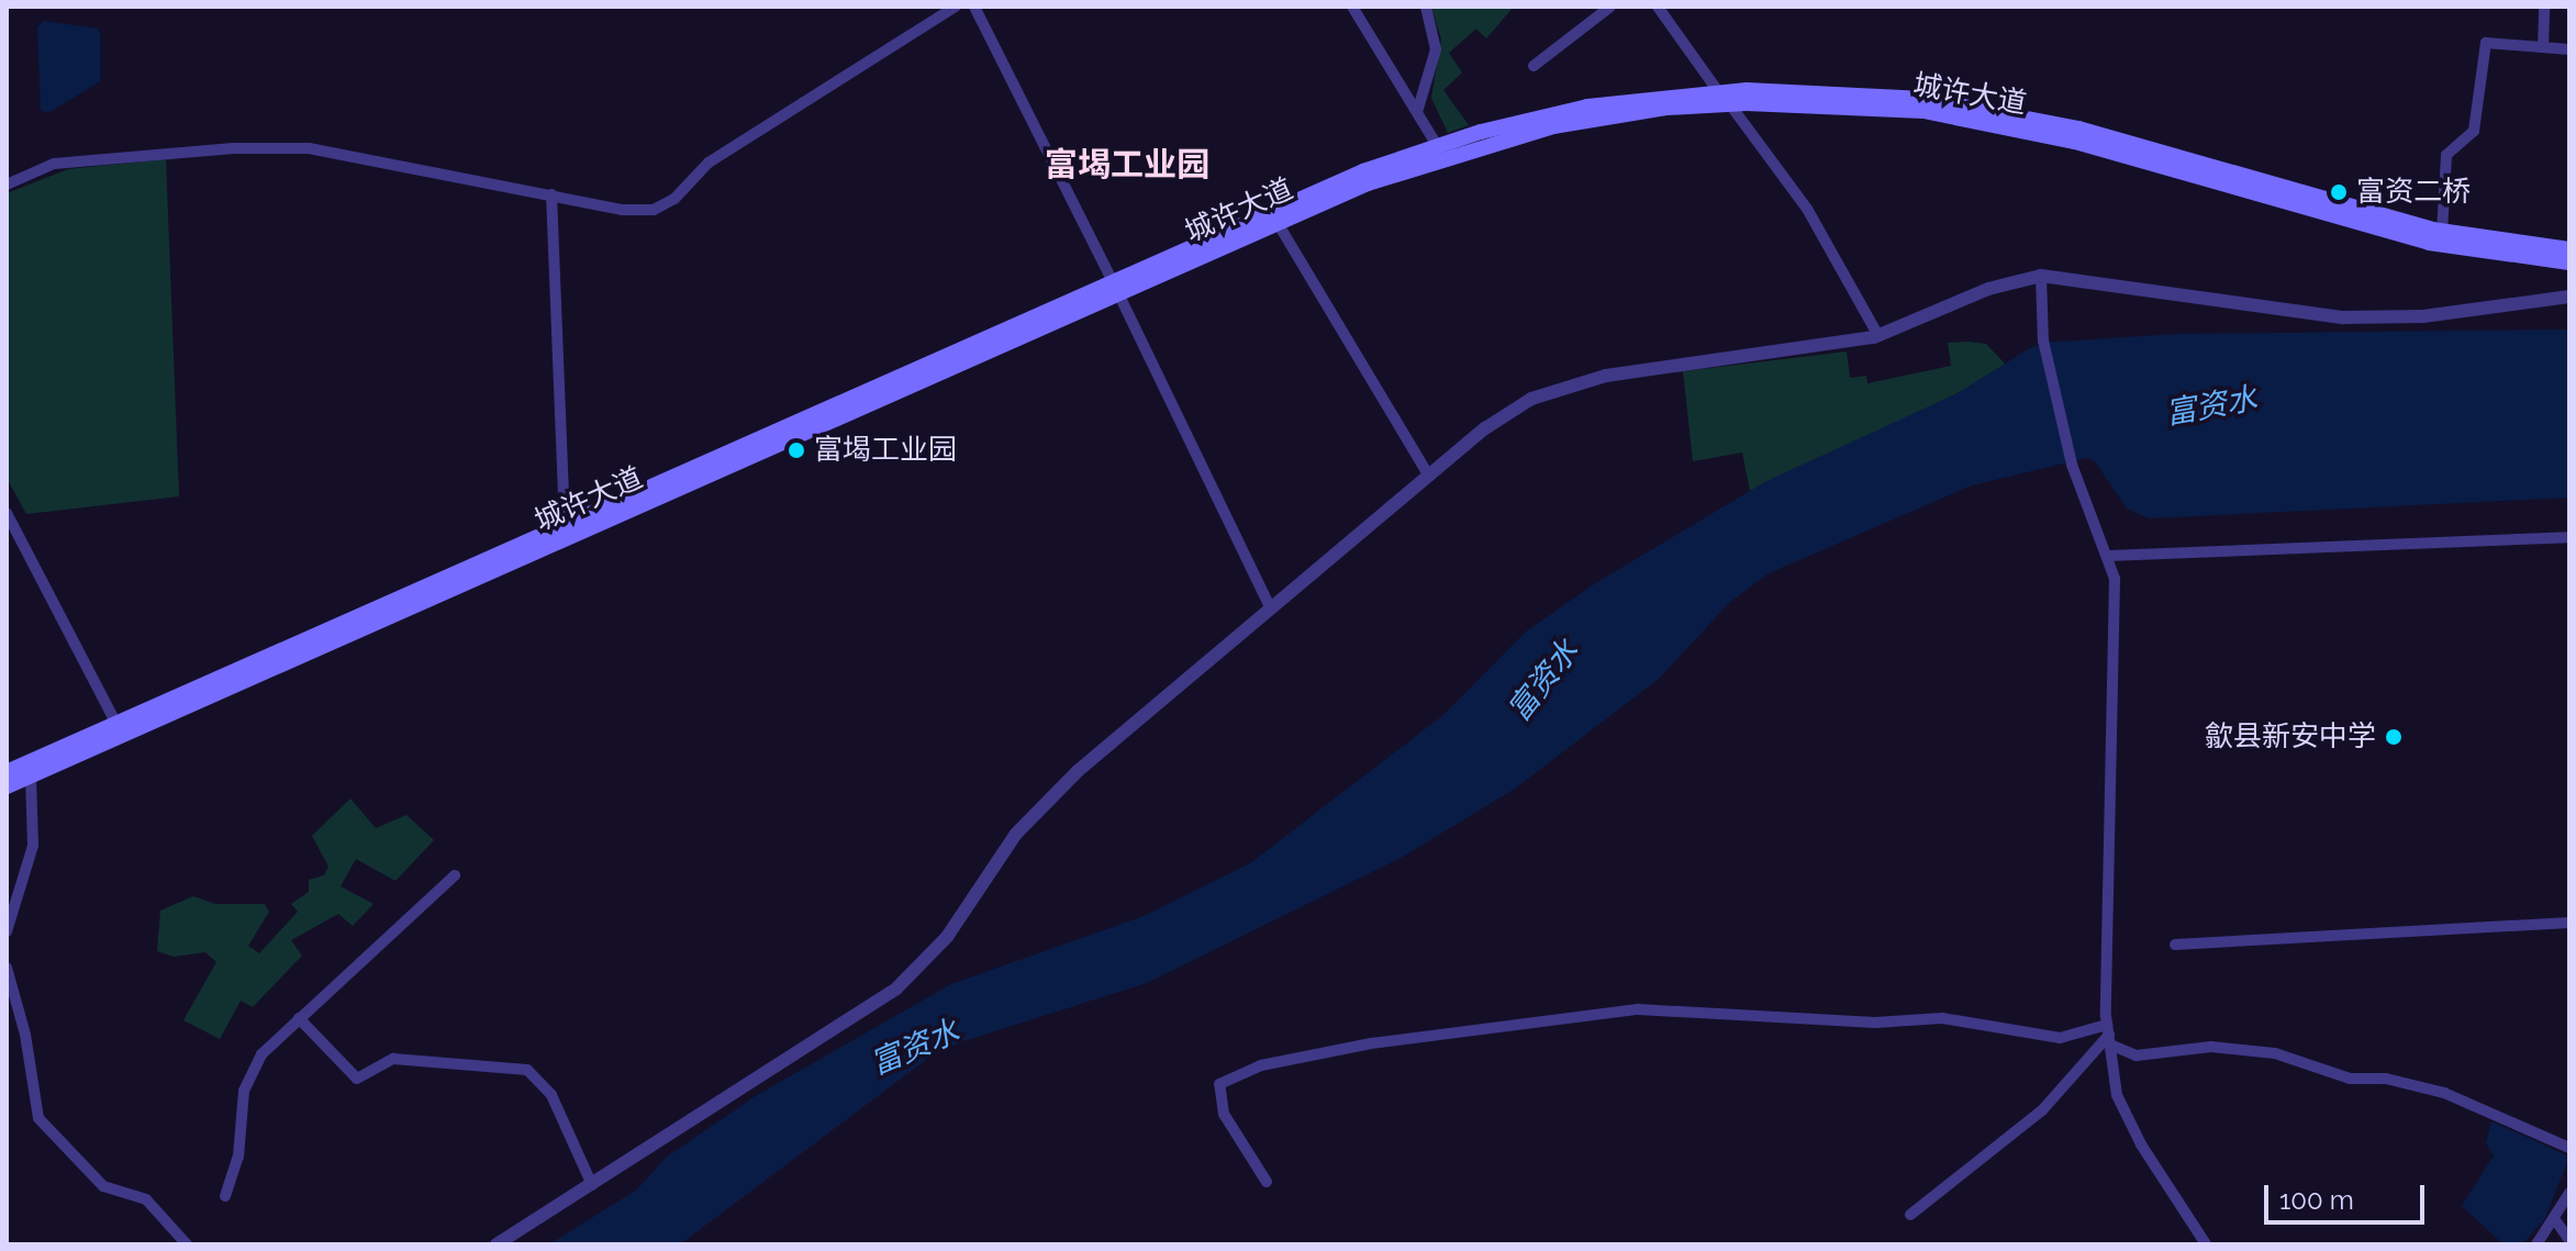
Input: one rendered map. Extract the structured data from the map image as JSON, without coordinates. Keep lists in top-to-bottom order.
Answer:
{
  "streets": {
    "main road": ["城许大道"]
  },
  "districts": ["富堨工业园"],
  "water": ["富资水"],
  "places": ["富资二桥", "富堨工业园", "歙县新安中学"],
  "scale_bar": "100 m"
}
